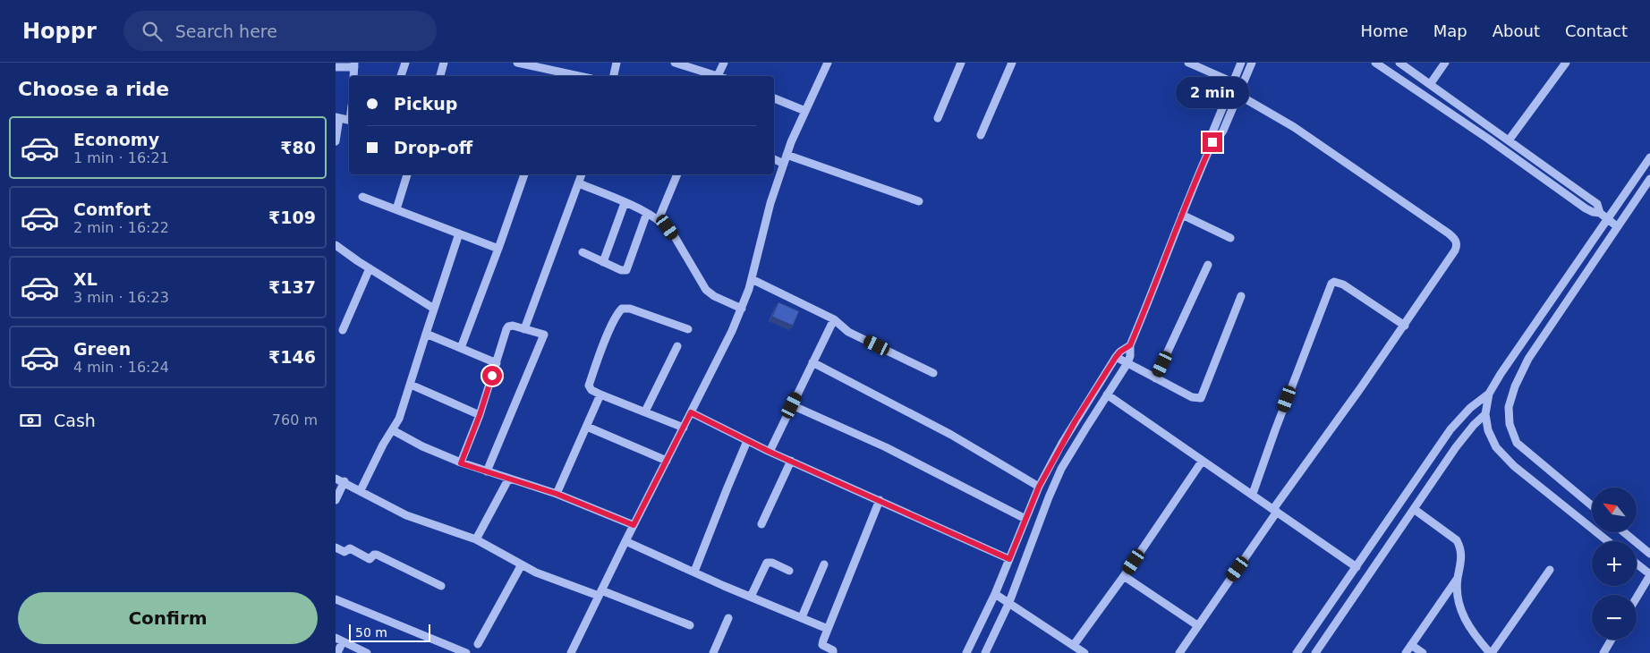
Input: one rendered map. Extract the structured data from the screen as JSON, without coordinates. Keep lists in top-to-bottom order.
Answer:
{
  "scale_bar": "50 m",
  "north": "top left",
  "page": {
    "header": "Hoppr",
    "search": "Search here",
    "nav": [
      "Home",
      "Map",
      "About",
      "Contact"
    ],
    "heading": "Choose a ride",
    "banner": ["Pickup", "Drop-off"],
    "bubble": "2 min",
    "list": [
      {
        "name": "Economy",
        "note": "1 min · 16:21",
        "value": "₹80"
      },
      {
        "name": "Comfort",
        "note": "2 min · 16:22",
        "value": "₹109"
      },
      {
        "name": "XL",
        "note": "3 min · 16:23",
        "value": "₹137"
      },
      {
        "name": "Green",
        "note": "4 min · 16:24",
        "value": "₹146"
      }
    ],
    "pay": ["Cash", "760 m"],
    "map_buttons": ["+", "−"],
    "buttons": "Confirm",
    "scale": "50 m"
  }
}
